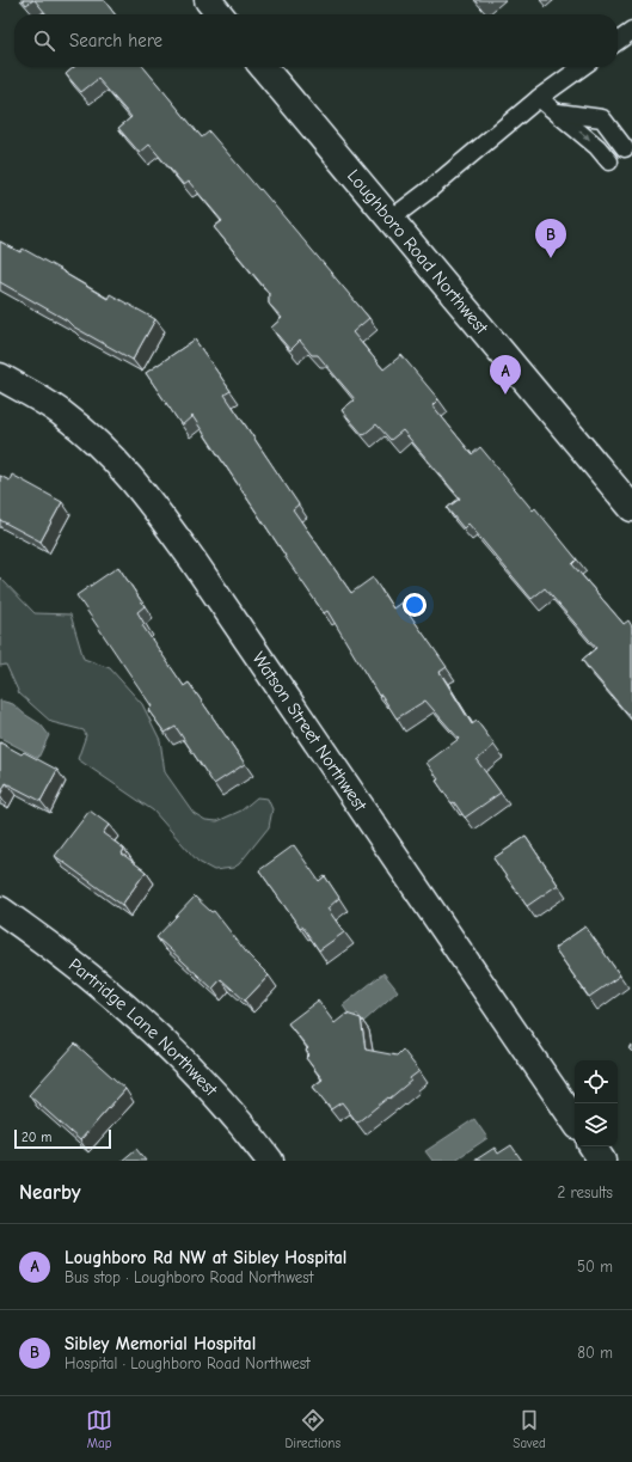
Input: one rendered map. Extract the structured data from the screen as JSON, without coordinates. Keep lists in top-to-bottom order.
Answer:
{
  "streets": {
    "street": ["Loughboro Road Northwest", "Watson Street Northwest", "Partridge Lane Northwest"]
  },
  "scale_bar": "20 m",
  "page": {
    "search": "Search here",
    "pins": ["B", "A"],
    "scale": "20 m",
    "heading": ["Nearby", "2 results"],
    "list": [
      {
        "mark": "A",
        "name": "Loughboro Rd NW at Sibley Hospital",
        "note": "Bus stop · Loughboro Road Northwest",
        "value": "50 m"
      },
      {
        "mark": "B",
        "name": "Sibley Memorial Hospital",
        "note": "Hospital · Loughboro Road Northwest",
        "value": "80 m"
      }
    ],
    "nav": ["Map", "Directions", "Saved"]
  }
}
